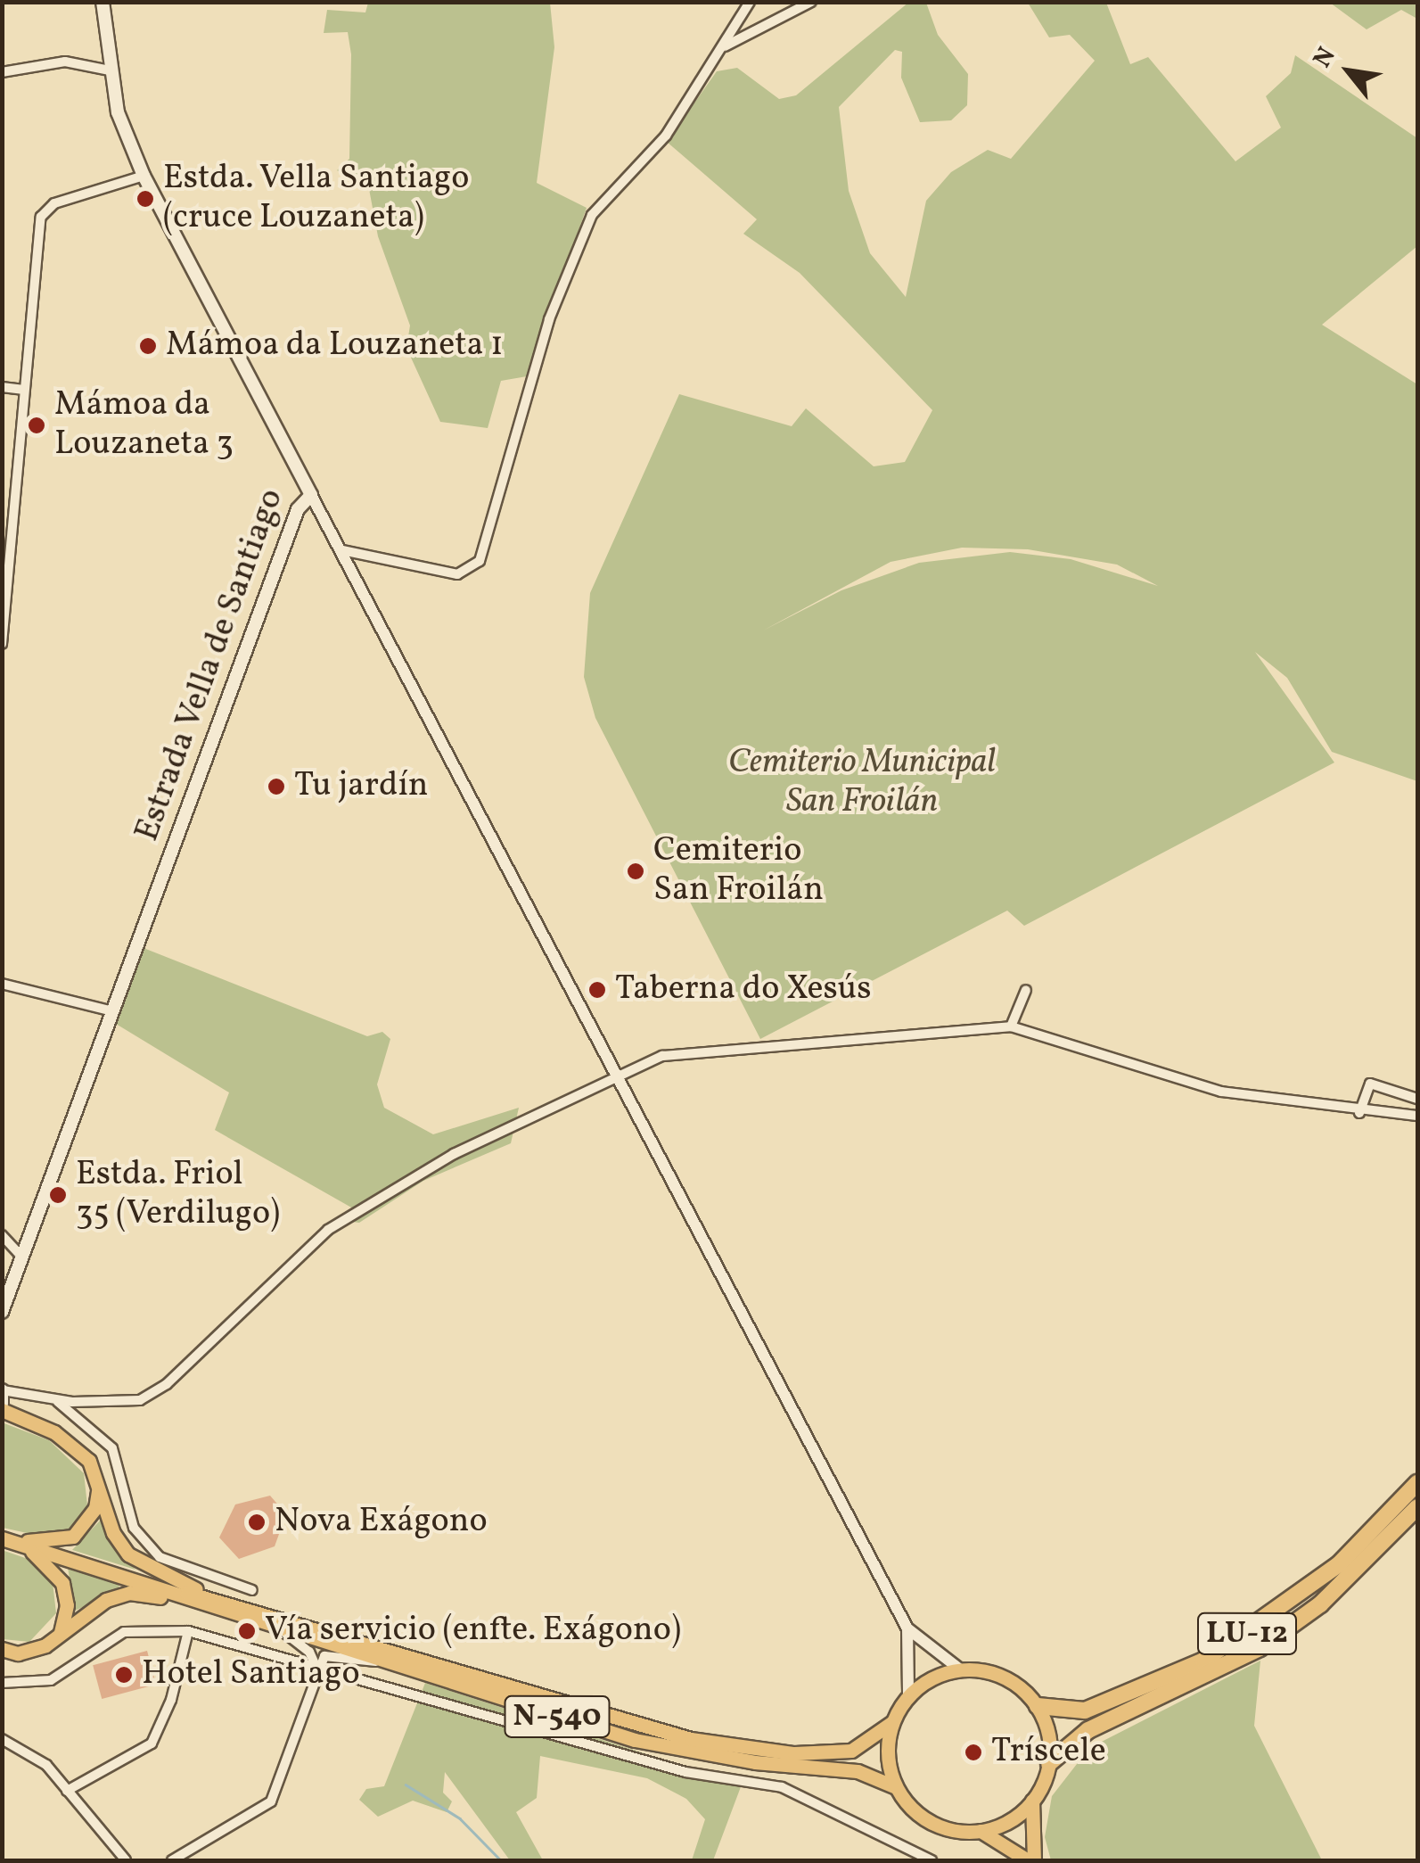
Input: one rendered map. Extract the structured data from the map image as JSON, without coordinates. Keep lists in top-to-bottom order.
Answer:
{
  "streets": {
    "highway": ["LU-12", "N-540"],
    "main road": ["Estrada Vella de Santiago"]
  },
  "crossings": [
    ["LU-12", "N-540"]
  ],
  "parks": ["Cemiterio Municipal San Froilán"],
  "places": [
    "Estda. Vella Santiago (cruce Louzaneta)",
    "Mámoa da Louzaneta 1",
    "Mámoa da Louzaneta 3",
    "Tu jardín",
    "Cemiterio San Froilán",
    "Taberna do Xesús",
    "Estda. Friol 35 (Verdilugo)",
    "Nova Exágono",
    "Vía servicio (enfte. Exágono)",
    "Hotel Santiago",
    "Tríscele"
  ],
  "north": "top left"
}
